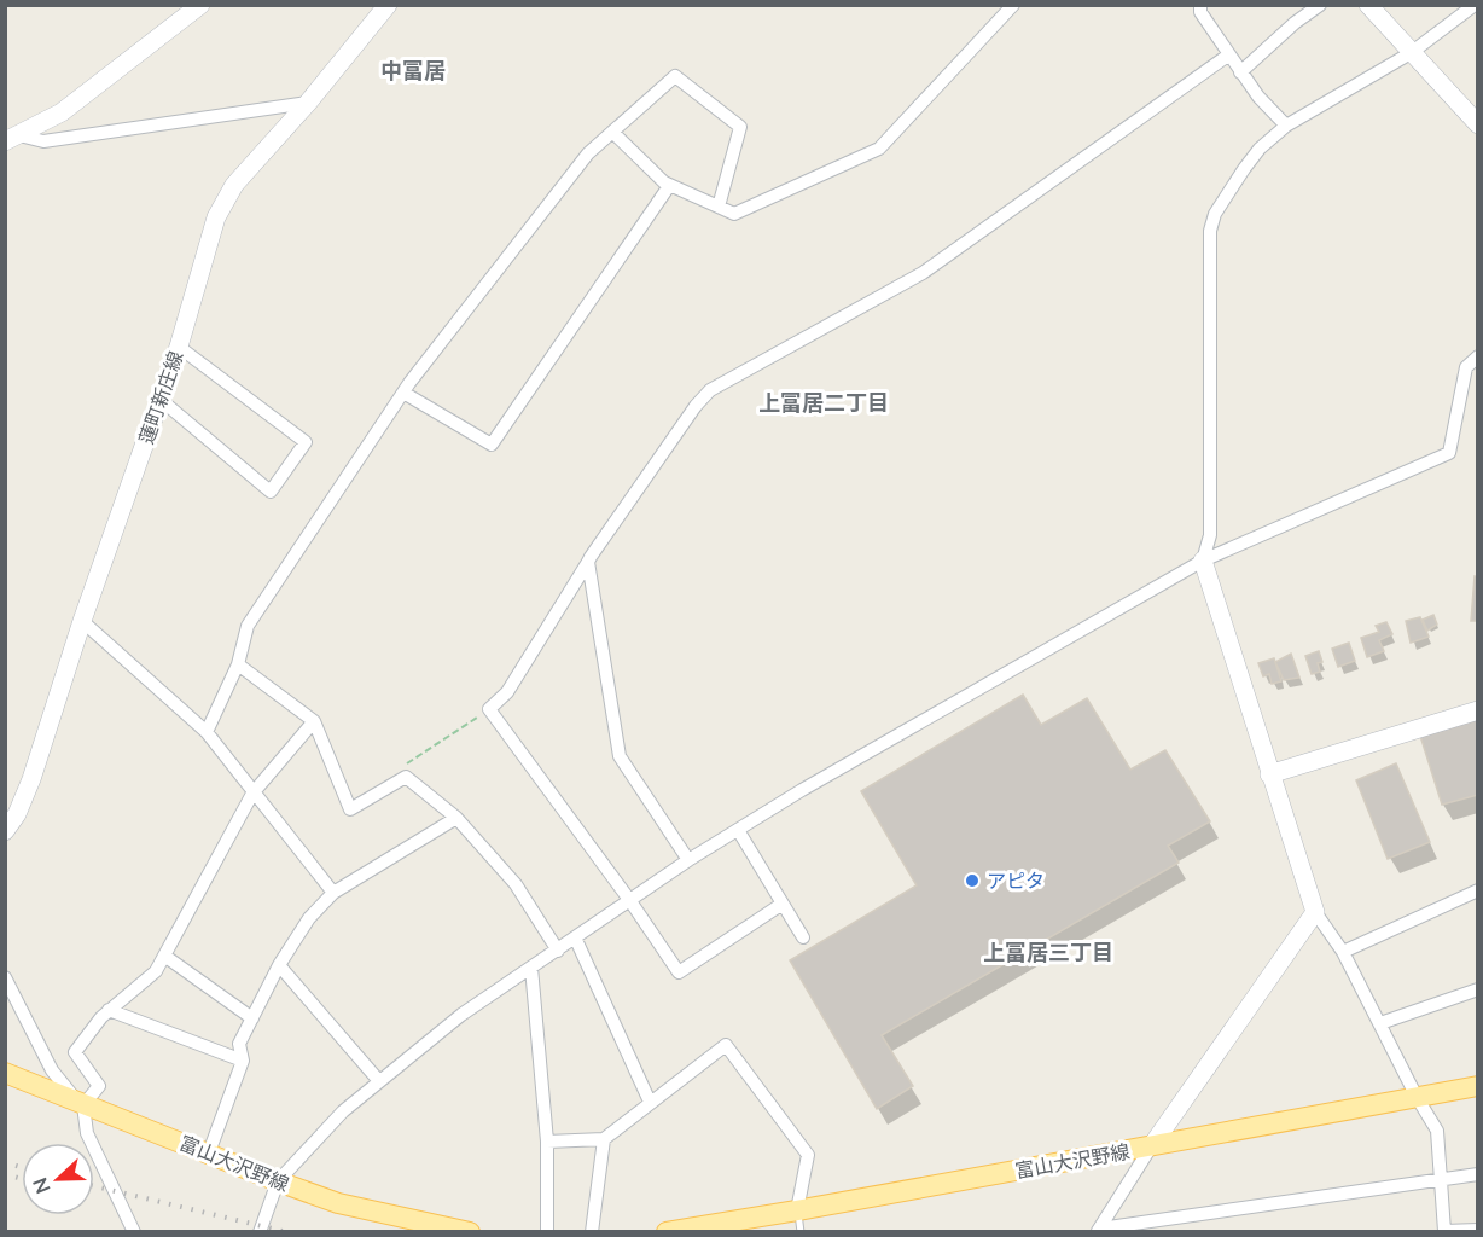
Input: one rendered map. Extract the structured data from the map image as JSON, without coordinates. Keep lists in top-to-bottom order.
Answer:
{
  "streets": {
    "main road": ["富山大沢野線"],
    "street": ["蓮町新庄線"]
  },
  "districts": ["中冨居", "上冨居二丁目", "上冨居三丁目"],
  "places": ["アピタ"],
  "north": "left"
}
